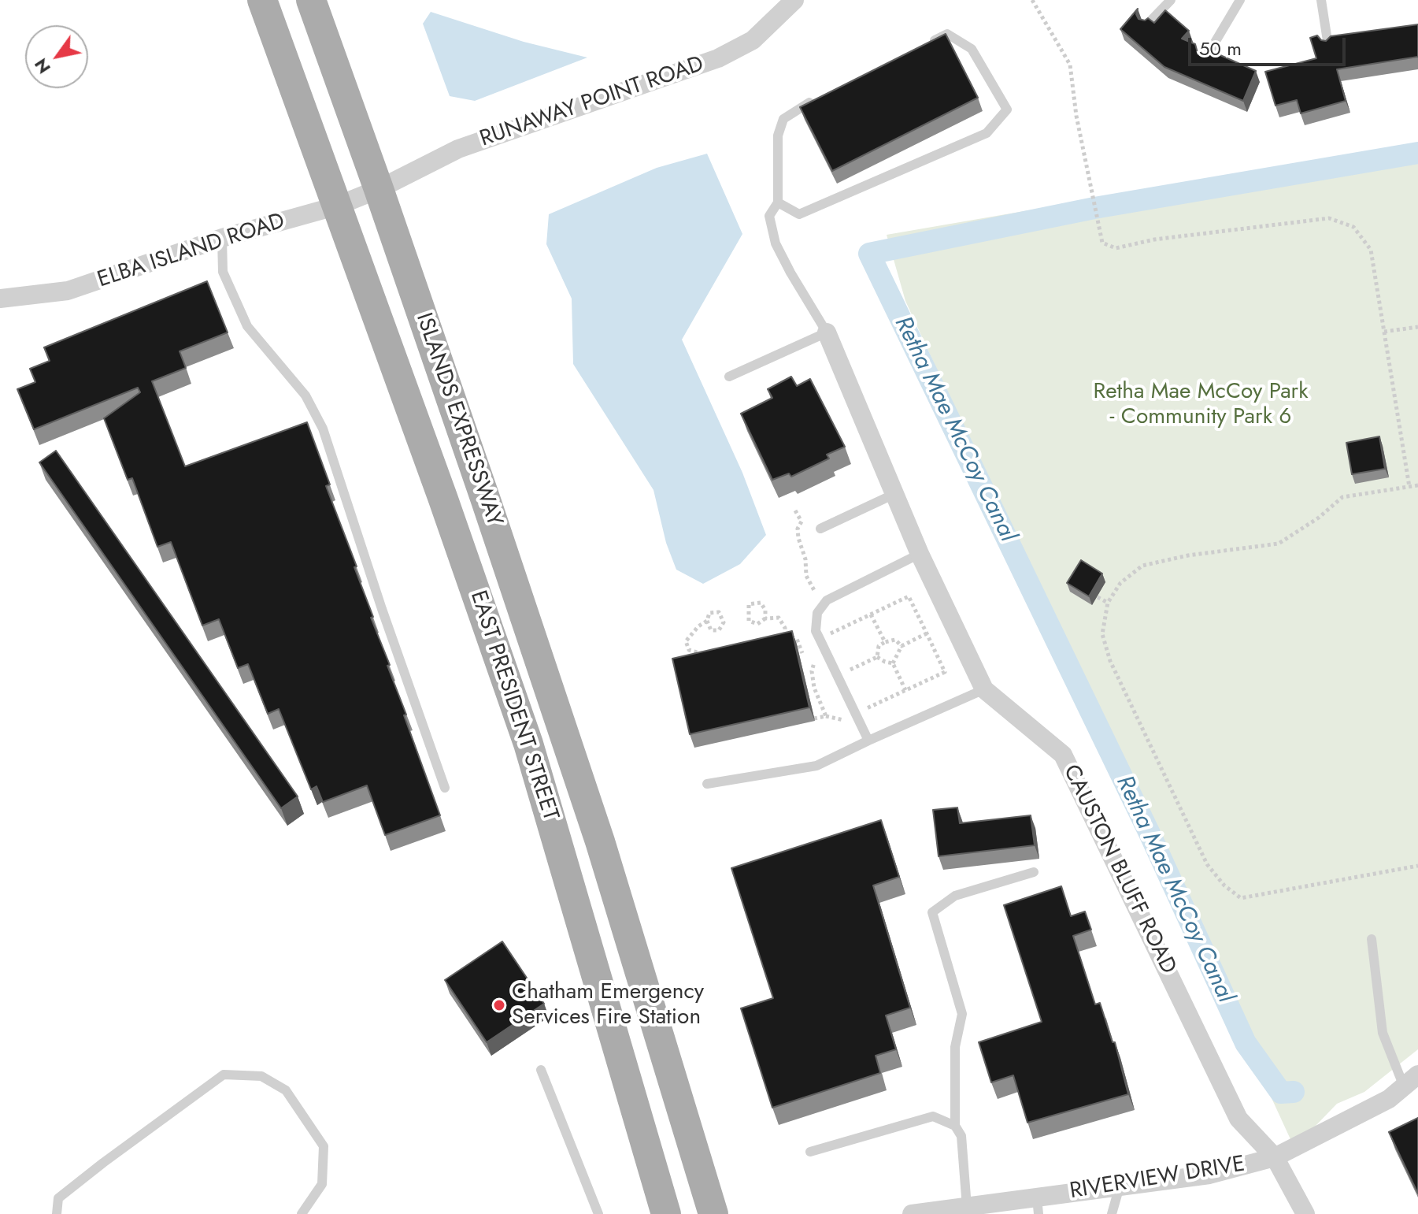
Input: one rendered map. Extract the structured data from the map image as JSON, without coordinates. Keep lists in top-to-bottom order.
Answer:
{
  "streets": {
    "main road": ["ISLANDS EXPRESSWAY", "EAST PRESIDENT STREET"],
    "street": [
      "RUNAWAY POINT ROAD",
      "ELBA ISLAND ROAD",
      "CAUSTON BLUFF ROAD",
      "RIVERVIEW DRIVE"
    ]
  },
  "crossings": [
    ["RUNAWAY POINT ROAD", "ELBA ISLAND ROAD"],
    ["RUNAWAY POINT ROAD", "ISLANDS EXPRESSWAY"],
    ["ELBA ISLAND ROAD", "ISLANDS EXPRESSWAY"],
    ["ELBA ISLAND ROAD", "EAST PRESIDENT STREET"],
    ["CAUSTON BLUFF ROAD", "RIVERVIEW DRIVE"]
  ],
  "water": ["Retha Mae McCoy Canal"],
  "parks": ["Retha Mae McCoy Park - Community Park 6"],
  "places": ["Chatham Emergency Services Fire Station"],
  "scale_bar": "50 m",
  "north": "bottom left"
}
